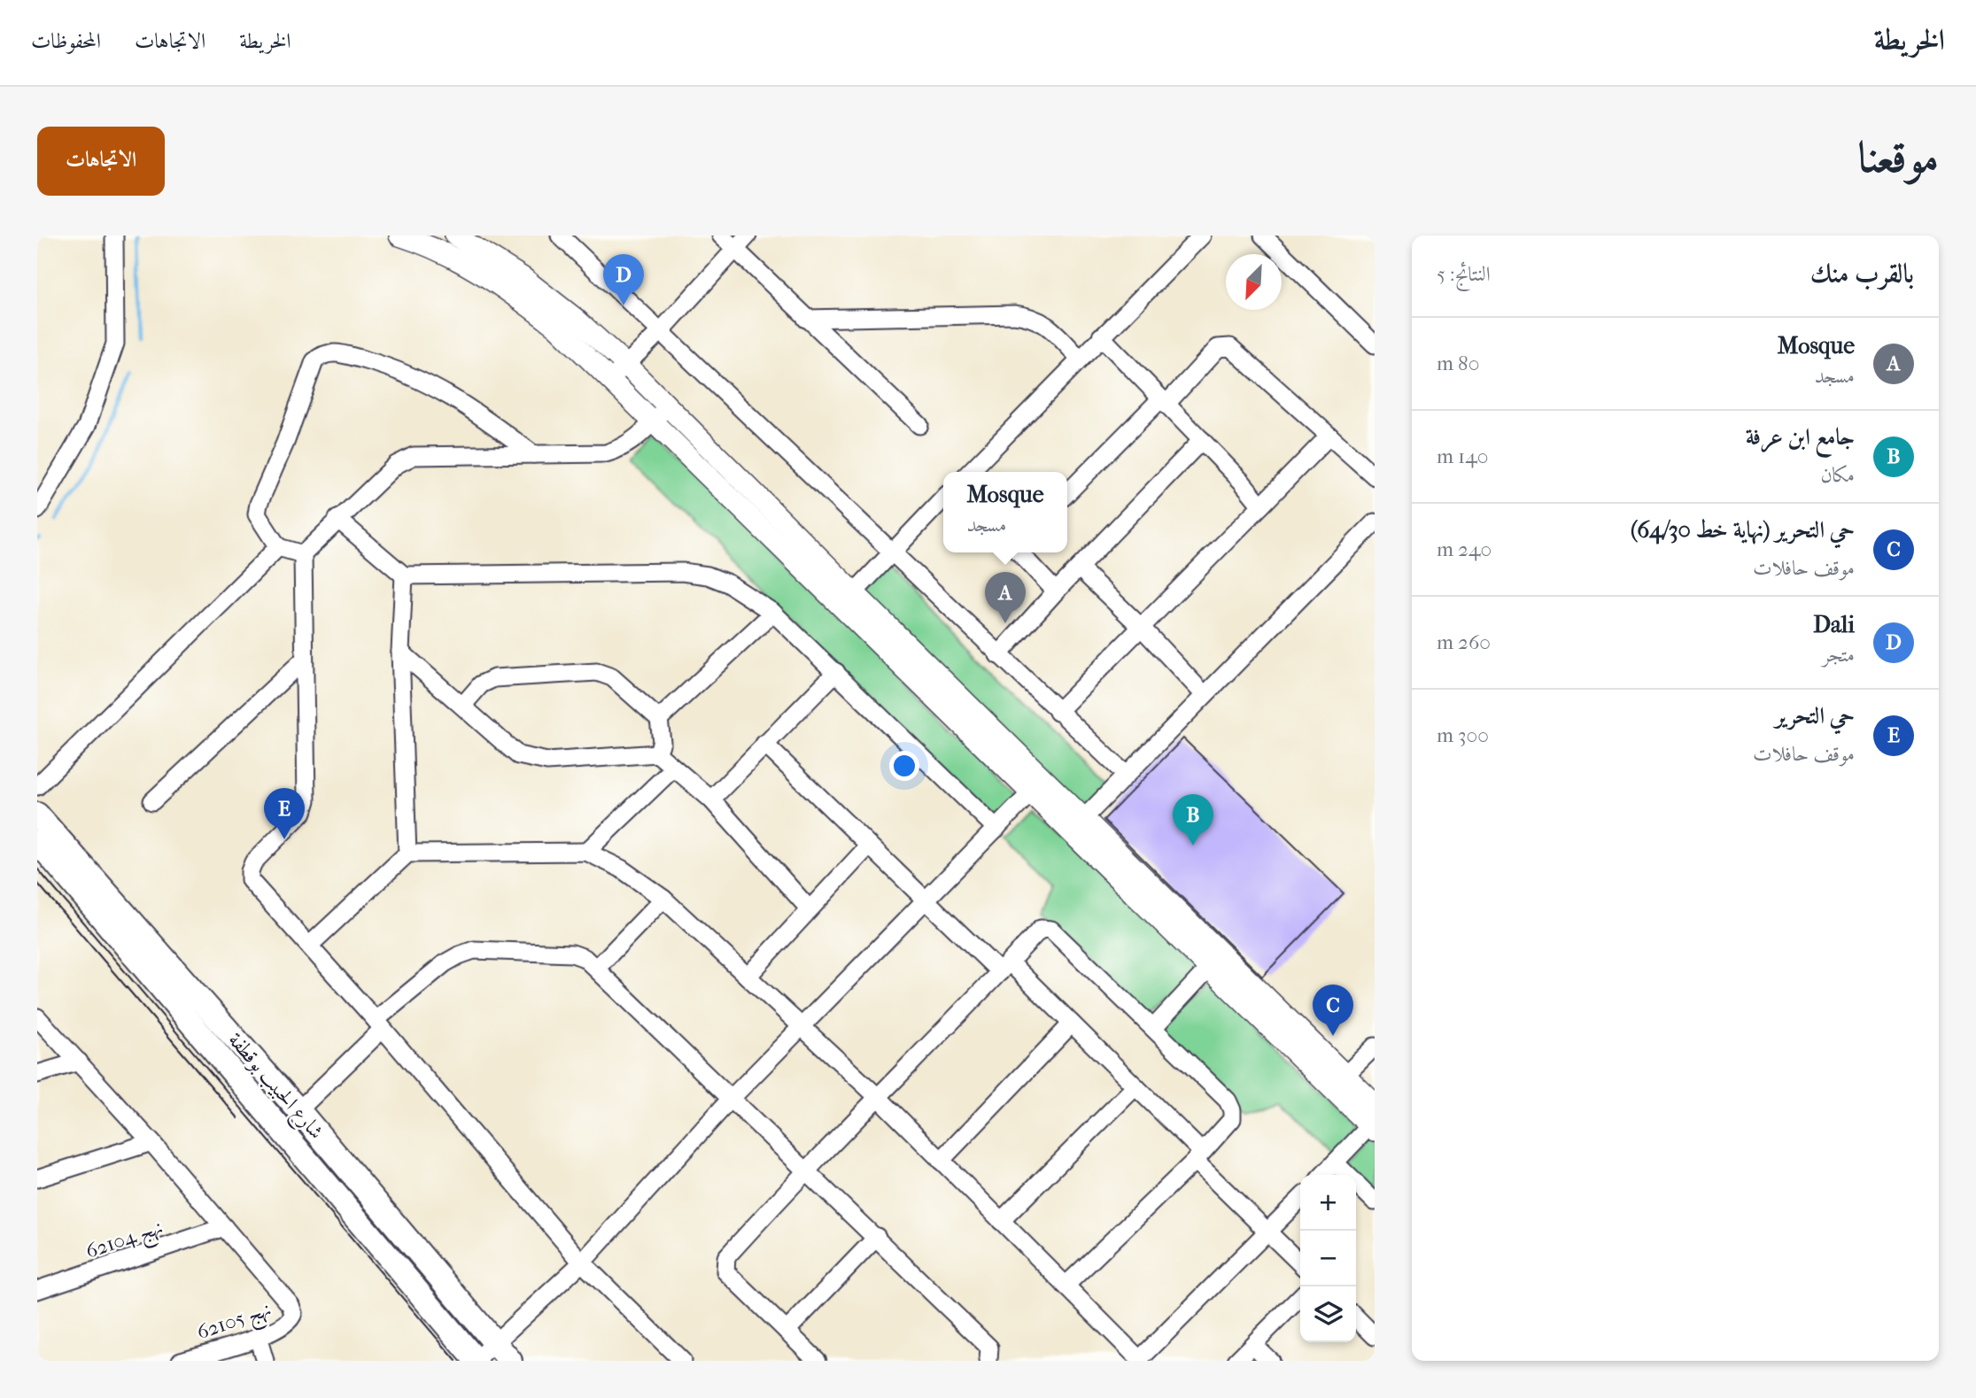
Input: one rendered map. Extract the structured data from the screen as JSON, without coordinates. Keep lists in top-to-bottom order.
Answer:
{
  "streets": {
    "main road": ["شارع الحبيب بوقطفة"],
    "street": ["نهج 62104", "نهج 62105"]
  },
  "crossings": [
    ["نهج 62104", "نهج 62105"]
  ],
  "north": "bottom left",
  "page": {
    "header": "الخريطة",
    "nav": ["الخريطة", "الاتجاهات", "المحفوظات"],
    "title": "موقعنا",
    "buttons": "الاتجاهات",
    "heading": ["بالقرب منك", "النتائج: 5"],
    "pins": [
      "D",
      "A",
      "E",
      "B",
      "C"
    ],
    "list": [
      {
        "mark": "A",
        "name": "Mosque",
        "note": "مسجد",
        "value": "80 m"
      },
      {
        "mark": "B",
        "name": "جامع ابن عرفة",
        "note": "مكان",
        "value": "140 m"
      },
      {
        "mark": "C",
        "name": "حي التحرير (نهاية خط 64/30)",
        "note": "موقف حافلات",
        "value": "240 m"
      },
      {
        "mark": "D",
        "name": "Dali",
        "note": "متجر",
        "value": "260 m"
      },
      {
        "mark": "E",
        "name": "حي التحرير",
        "note": "موقف حافلات",
        "value": "300 m"
      }
    ],
    "popup": ["Mosque", "مسجد"],
    "map_buttons": ["+", "−"]
  }
}
